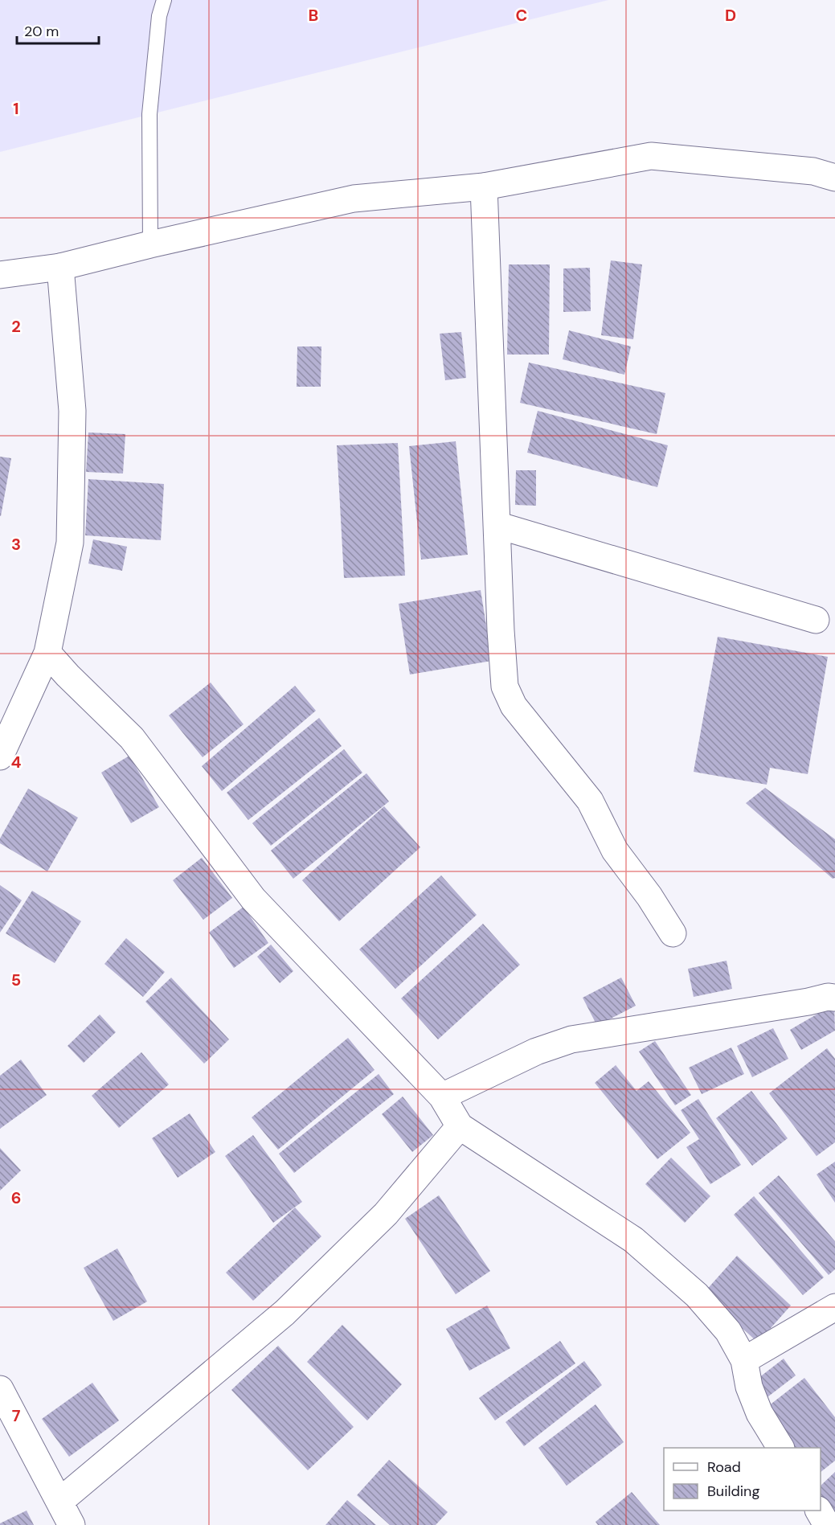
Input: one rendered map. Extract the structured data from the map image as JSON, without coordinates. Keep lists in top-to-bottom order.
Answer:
{
  "legend": ["Road", "Building"],
  "scale_bar": "20 m",
  "grid": {
    "columns": ["B", "C", "D"],
    "rows": [
      "1",
      "2",
      "3",
      "4",
      "5",
      "6",
      "7"
    ]
  }
}
